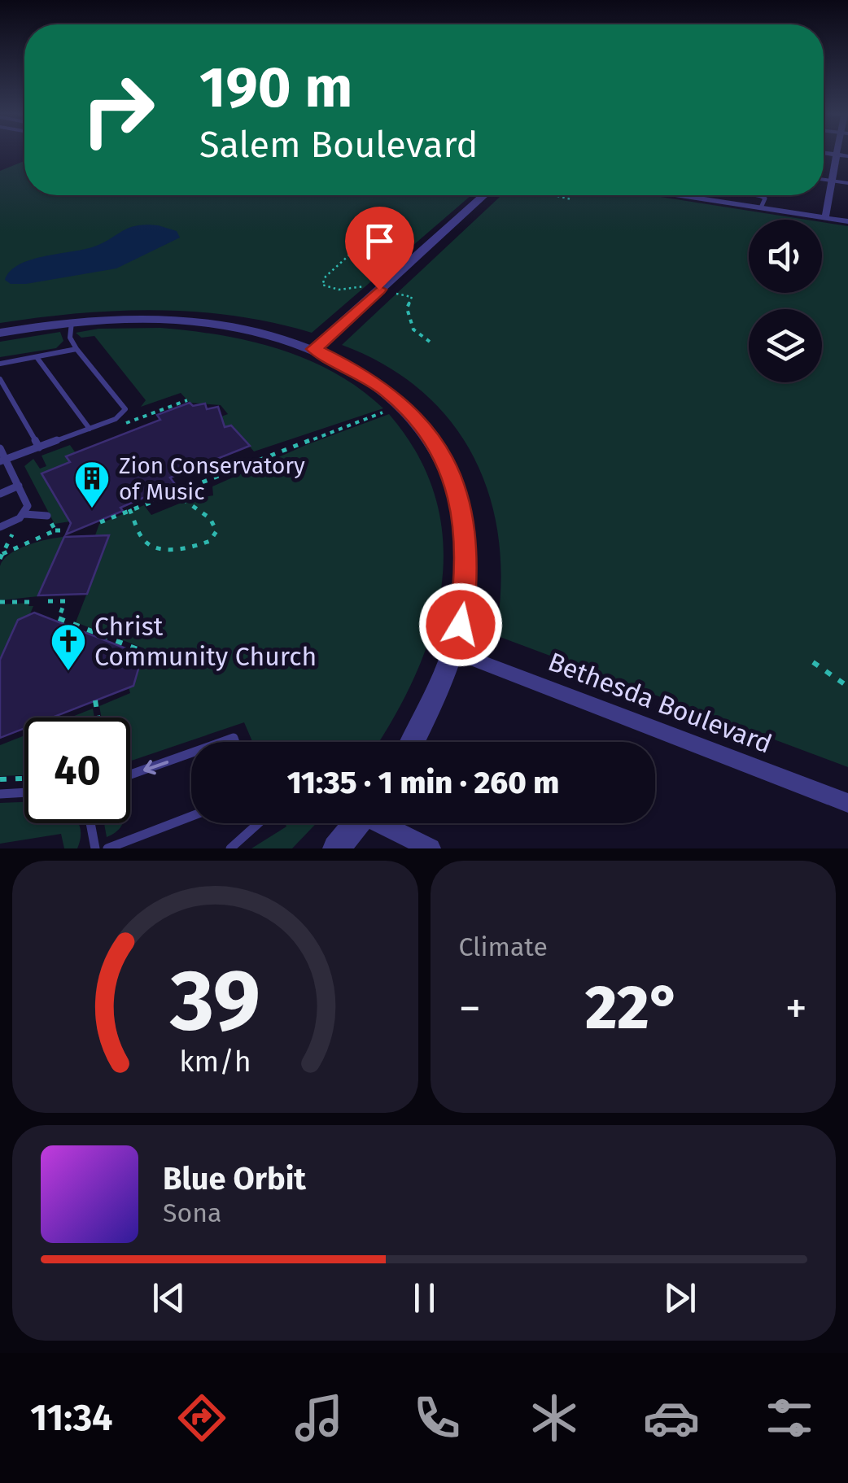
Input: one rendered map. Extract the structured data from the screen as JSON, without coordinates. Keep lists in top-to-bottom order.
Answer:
{
  "streets": {
    "street": ["Bethesda Boulevard"]
  },
  "places": {
    "building": ["Zion Conservatory of Music"],
    "church": ["Christ Community Church"]
  },
  "page": {
    "turn": ["190 m", "Salem Boulevard"],
    "limit": "40",
    "trip": "11:35 · 1 min · 260 m",
    "tile": "Climate",
    "heat": ["−", "22°", "+"],
    "song": ["Blue Orbit", "Sona"],
    "tabs": "11:34",
    "gauge": ["39", "km/h"]
  }
}
